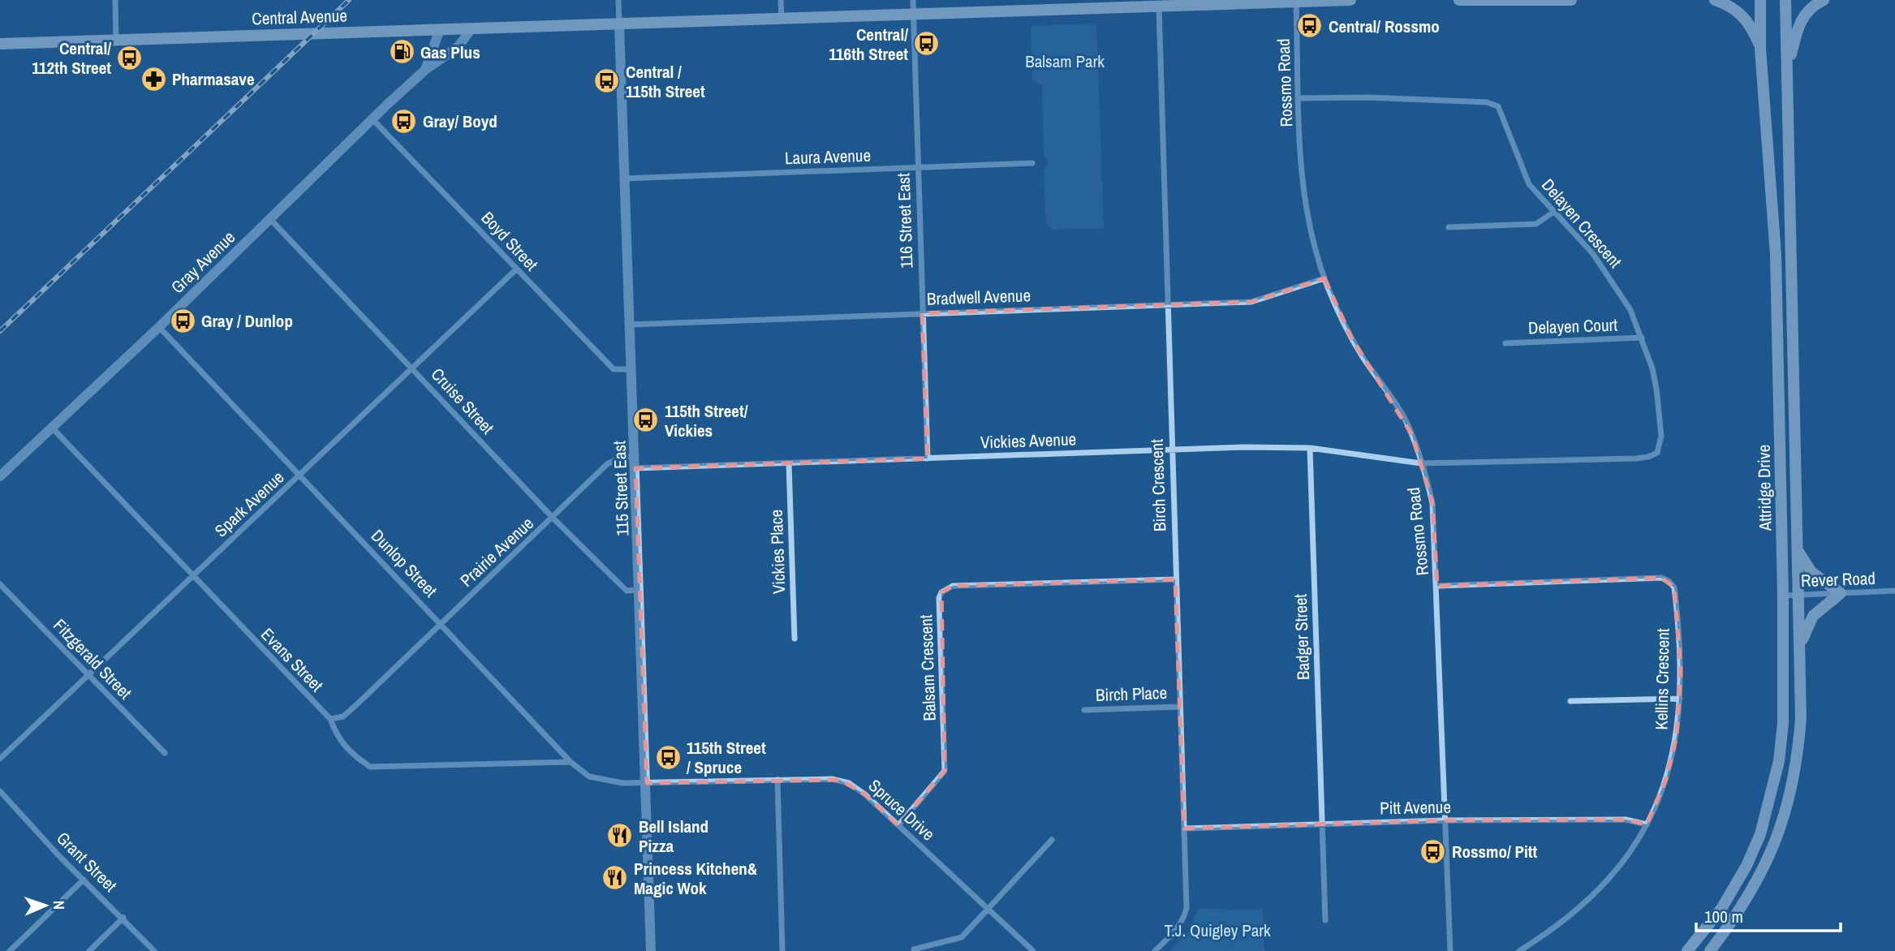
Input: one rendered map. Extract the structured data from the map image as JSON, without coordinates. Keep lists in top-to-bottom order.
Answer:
{
  "streets": {
    "main road": ["Central Avenue", "Attridge Drive"],
    "street": [
      "Rossmo Road",
      "Laura Avenue",
      "116 Street East",
      "Delayen Crescent",
      "Boyd Street",
      "Gray Avenue",
      "Bradwell Avenue",
      "Delayen Court",
      "Cruise Street",
      "Vickies Avenue",
      "Birch Crescent",
      "115 Street East",
      "Spark Avenue",
      "Prairie Avenue",
      "Vickies Place",
      "Dunlop Street",
      "Rever Road",
      "Badger Street",
      "Fitzgerald Street",
      "Evans Street",
      "Balsam Crescent",
      "Kellins Crescent",
      "Birch Place",
      "Pitt Avenue",
      "Spruce Drive",
      "Grant Street"
    ]
  },
  "crossings": [
    ["Central Avenue", "Rossmo Road"],
    ["Central Avenue", "116 Street East"],
    ["Central Avenue", "Gray Avenue"],
    ["Central Avenue", "Birch Crescent"],
    ["Central Avenue", "115 Street East"],
    ["Rossmo Road", "Delayen Crescent"],
    ["Rossmo Road", "Bradwell Avenue"],
    ["Rossmo Road", "Vickies Avenue"],
    ["Rossmo Road", "Kellins Crescent"],
    ["Rossmo Road", "Pitt Avenue"],
    ["Laura Avenue", "116 Street East"],
    ["Laura Avenue", "115 Street East"],
    ["116 Street East", "Bradwell Avenue"],
    ["116 Street East", "Vickies Avenue"],
    ["Delayen Crescent", "Delayen Court"],
    ["Delayen Crescent", "Vickies Avenue"],
    ["Boyd Street", "Gray Avenue"],
    ["Boyd Street", "115 Street East"],
    ["Boyd Street", "Spark Avenue"],
    ["Gray Avenue", "Cruise Street"],
    ["Gray Avenue", "Dunlop Street"],
    ["Gray Avenue", "Evans Street"],
    ["Bradwell Avenue", "Birch Crescent"],
    ["Bradwell Avenue", "115 Street East"],
    ["Cruise Street", "115 Street East"],
    ["Cruise Street", "Spark Avenue"],
    ["Cruise Street", "Prairie Avenue"],
    ["Vickies Avenue", "Birch Crescent"],
    ["Vickies Avenue", "115 Street East"],
    ["Vickies Avenue", "Vickies Place"],
    ["Vickies Avenue", "Badger Street"],
    ["Birch Crescent", "Balsam Crescent"],
    ["Birch Crescent", "Birch Place"],
    ["Birch Crescent", "Pitt Avenue"],
    ["Attridge Drive", "Rever Road"],
    ["115 Street East", "Prairie Avenue"],
    ["115 Street East", "Dunlop Street"],
    ["115 Street East", "Spruce Drive"],
    ["Spark Avenue", "Dunlop Street"],
    ["Spark Avenue", "Fitzgerald Street"],
    ["Spark Avenue", "Evans Street"],
    ["Prairie Avenue", "Dunlop Street"],
    ["Prairie Avenue", "Evans Street"],
    ["Dunlop Street", "Evans Street"],
    ["Dunlop Street", "Spruce Drive"],
    ["Badger Street", "Pitt Avenue"],
    ["Balsam Crescent", "Spruce Drive"],
    ["Kellins Crescent", "Pitt Avenue"]
  ],
  "parks": ["Balsam Park", "T.J. Quigley Park"],
  "places": {
    "bus stop": [
      "Central/ Rossmo",
      "Central/ 116th Street",
      "Central/ 112th Street",
      "Central / 115th Street",
      "Gray/ Boyd",
      "Gray / Dunlop",
      "115th Street/ Vickies",
      "115th Street / Spruce",
      "Rossmo/ Pitt"
    ],
    "fuel station": ["Gas Plus"],
    "pharmacy": ["Pharmasave"],
    "restaurant": ["Bell Island Pizza", "Princess Kitchen& Magic Wok"]
  },
  "scale_bar": "100 m",
  "north": "right"
}
